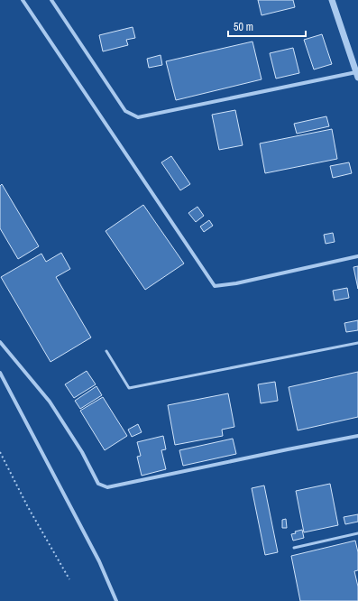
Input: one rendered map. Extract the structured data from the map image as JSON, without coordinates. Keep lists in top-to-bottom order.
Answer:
{
  "scale_bar": "50 m"
}
